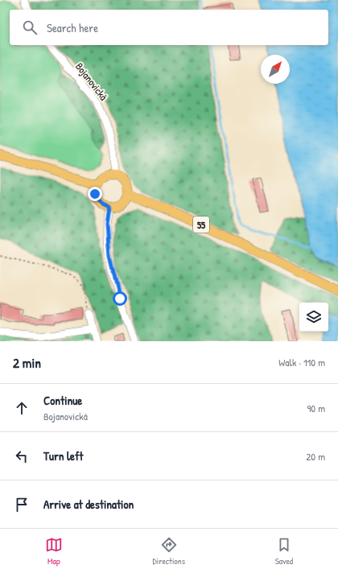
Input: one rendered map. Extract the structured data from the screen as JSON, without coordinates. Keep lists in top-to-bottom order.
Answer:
{
  "streets": {
    "main road": ["55"],
    "street": ["Bojanovická"]
  },
  "crossings": [
    ["Bojanovická", "55"]
  ],
  "north": "top right",
  "page": {
    "search": "Search here",
    "heading": ["2 min", "Walk · 110 m"],
    "list": [
      ["Continue", "Bojanovická", "90 m"],
      ["Turn left", "20 m"],
      "Arrive at destination"
    ],
    "nav": ["Map", "Directions", "Saved"]
  }
}
